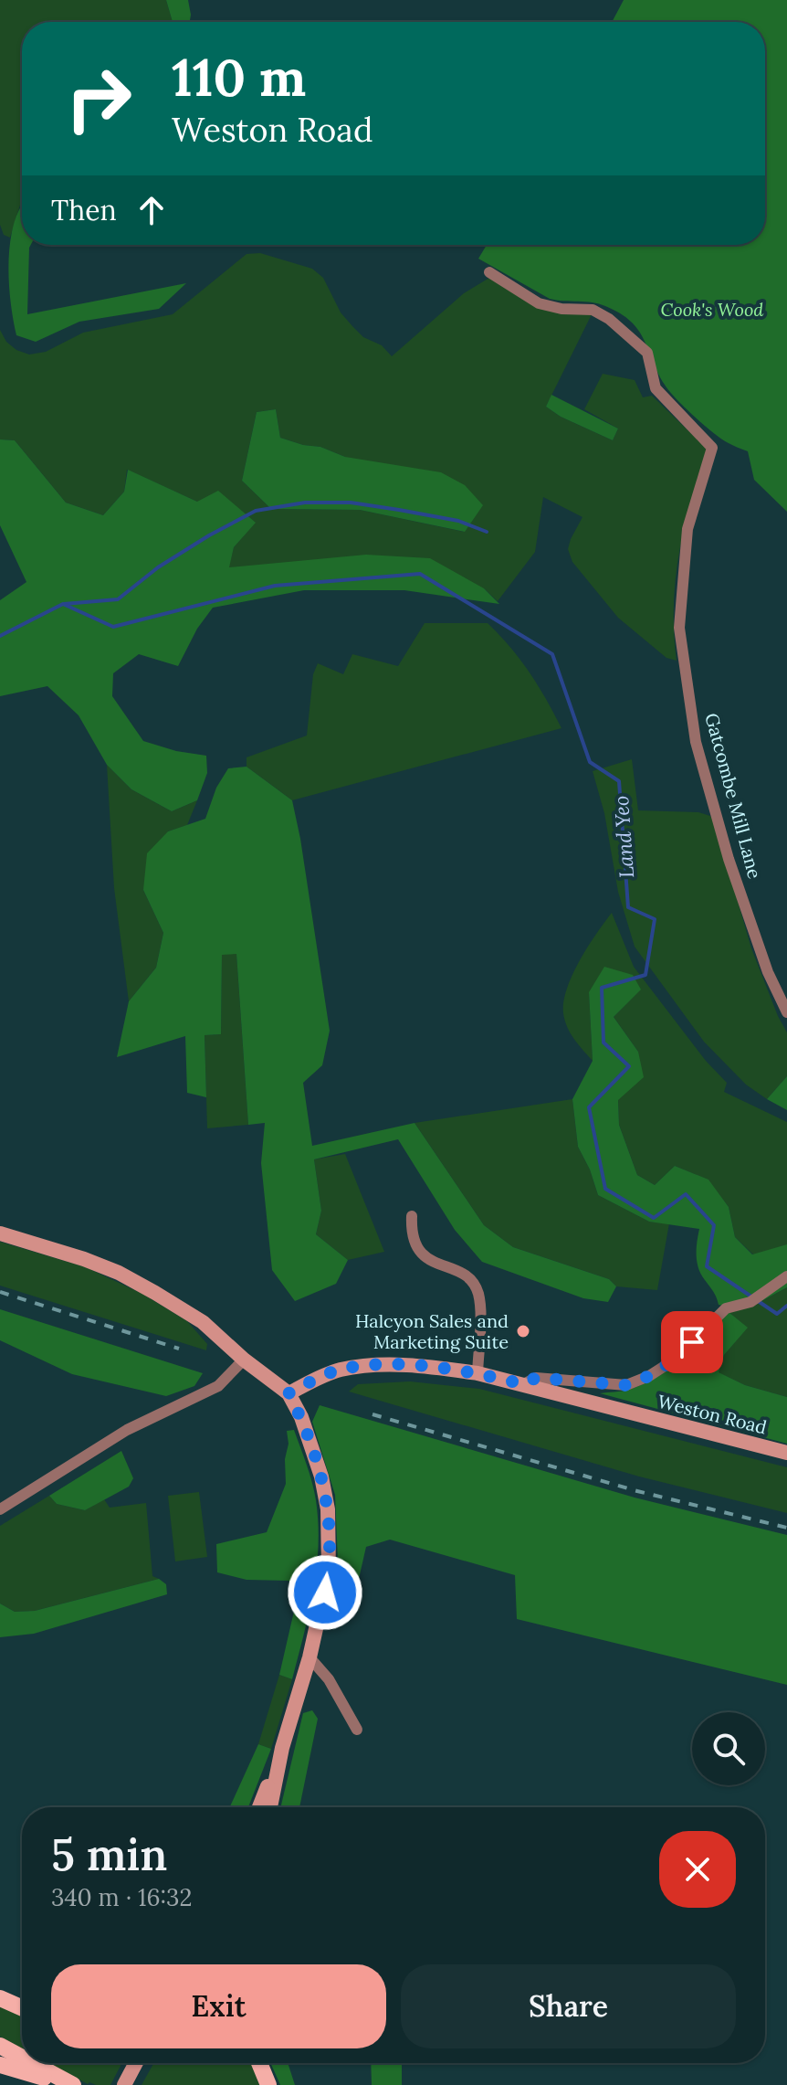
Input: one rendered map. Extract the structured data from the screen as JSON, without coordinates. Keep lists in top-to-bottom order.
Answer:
{
  "streets": {
    "main road": ["Weston Road"],
    "street": ["Gatcombe Mill Lane"]
  },
  "water": ["Land Yeo"],
  "parks": ["Cook's Wood"],
  "places": ["Halcyon Sales and Marketing Suite"],
  "page": {
    "turn": ["110 m", "Weston Road"],
    "then": "Then",
    "heading": ["5 min", "340 m · 16:32"],
    "buttons": ["Exit", "Share"]
  }
}
